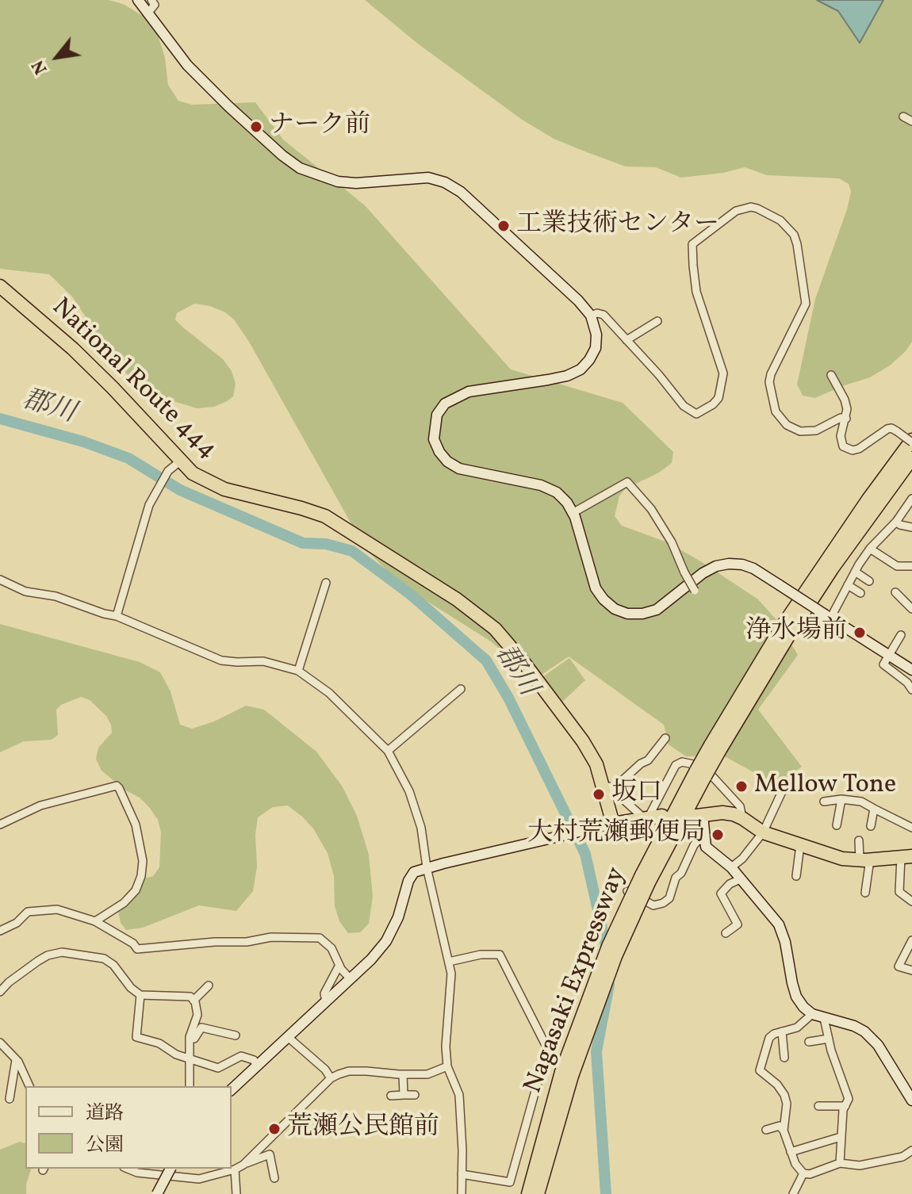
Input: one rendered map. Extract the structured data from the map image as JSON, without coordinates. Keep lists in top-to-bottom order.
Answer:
{
  "streets": {
    "highway": ["National Route 444", "Nagasaki Expressway"]
  },
  "water": ["郡川"],
  "places": [
    "ナーク前",
    "工業技術センター",
    "浄水場前",
    "Mellow Tone",
    "坂口",
    "大村荒瀬郵便局",
    "荒瀬公民館前"
  ],
  "legend": ["道路", "公園"],
  "north": "bottom left"
}
